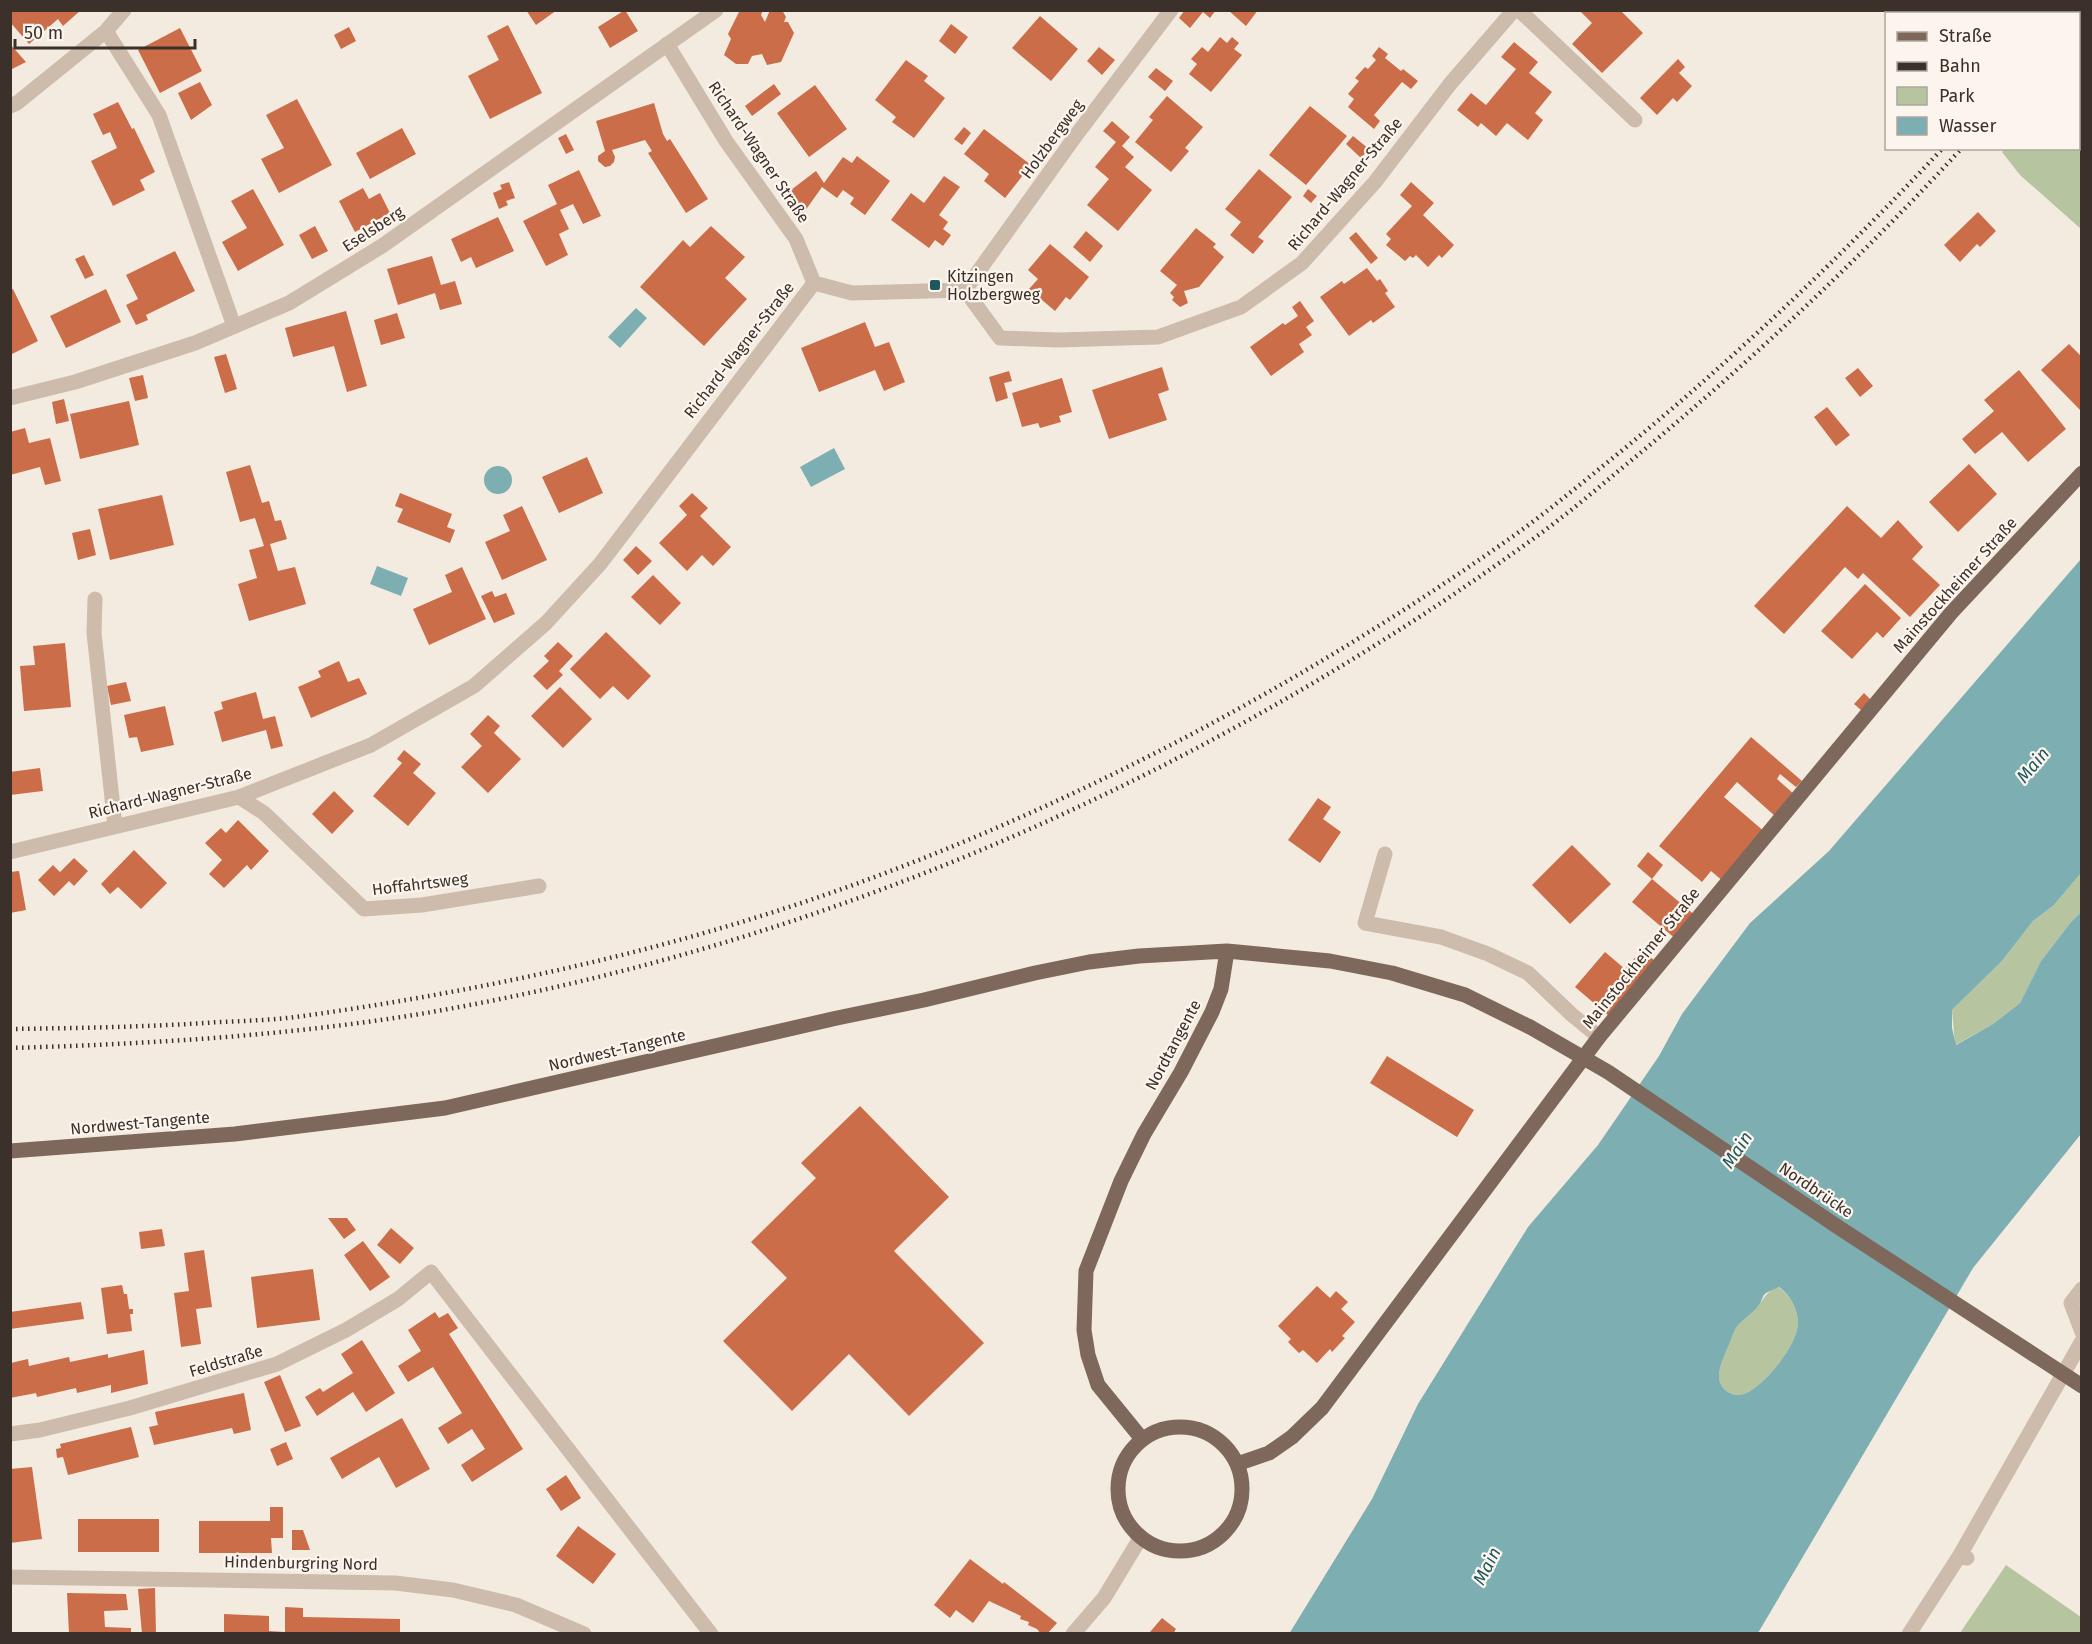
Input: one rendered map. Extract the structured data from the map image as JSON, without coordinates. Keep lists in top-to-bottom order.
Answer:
{
  "streets": {
    "main road": [
      "Mainstockheimer Straße",
      "Nordtangente",
      "Nordwest-Tangente",
      "Nordbrücke"
    ],
    "street": [
      "Holzbergweg",
      "Richard-Wagner Straße",
      "Richard-Wagner-Straße",
      "Eselsberg",
      "Hoffahrtsweg",
      "Feldstraße",
      "Hindenburgring Nord"
    ]
  },
  "crossings": [
    ["Holzbergweg", "Richard-Wagner-Straße"],
    ["Richard-Wagner Straße", "Richard-Wagner-Straße"],
    ["Richard-Wagner Straße", "Eselsberg"],
    ["Richard-Wagner-Straße", "Hoffahrtsweg"],
    ["Mainstockheimer Straße", "Nordtangente"],
    ["Nordtangente", "Nordwest-Tangente"],
    ["Nordtangente", "Nordbrücke"],
    ["Nordwest-Tangente", "Nordbrücke"]
  ],
  "water": ["Main"],
  "places": {
    "transit": ["Kitzingen Holzbergweg"]
  },
  "legend": [
    "Straße",
    "Bahn",
    "Park",
    "Wasser"
  ],
  "scale_bar": "50 m"
}
